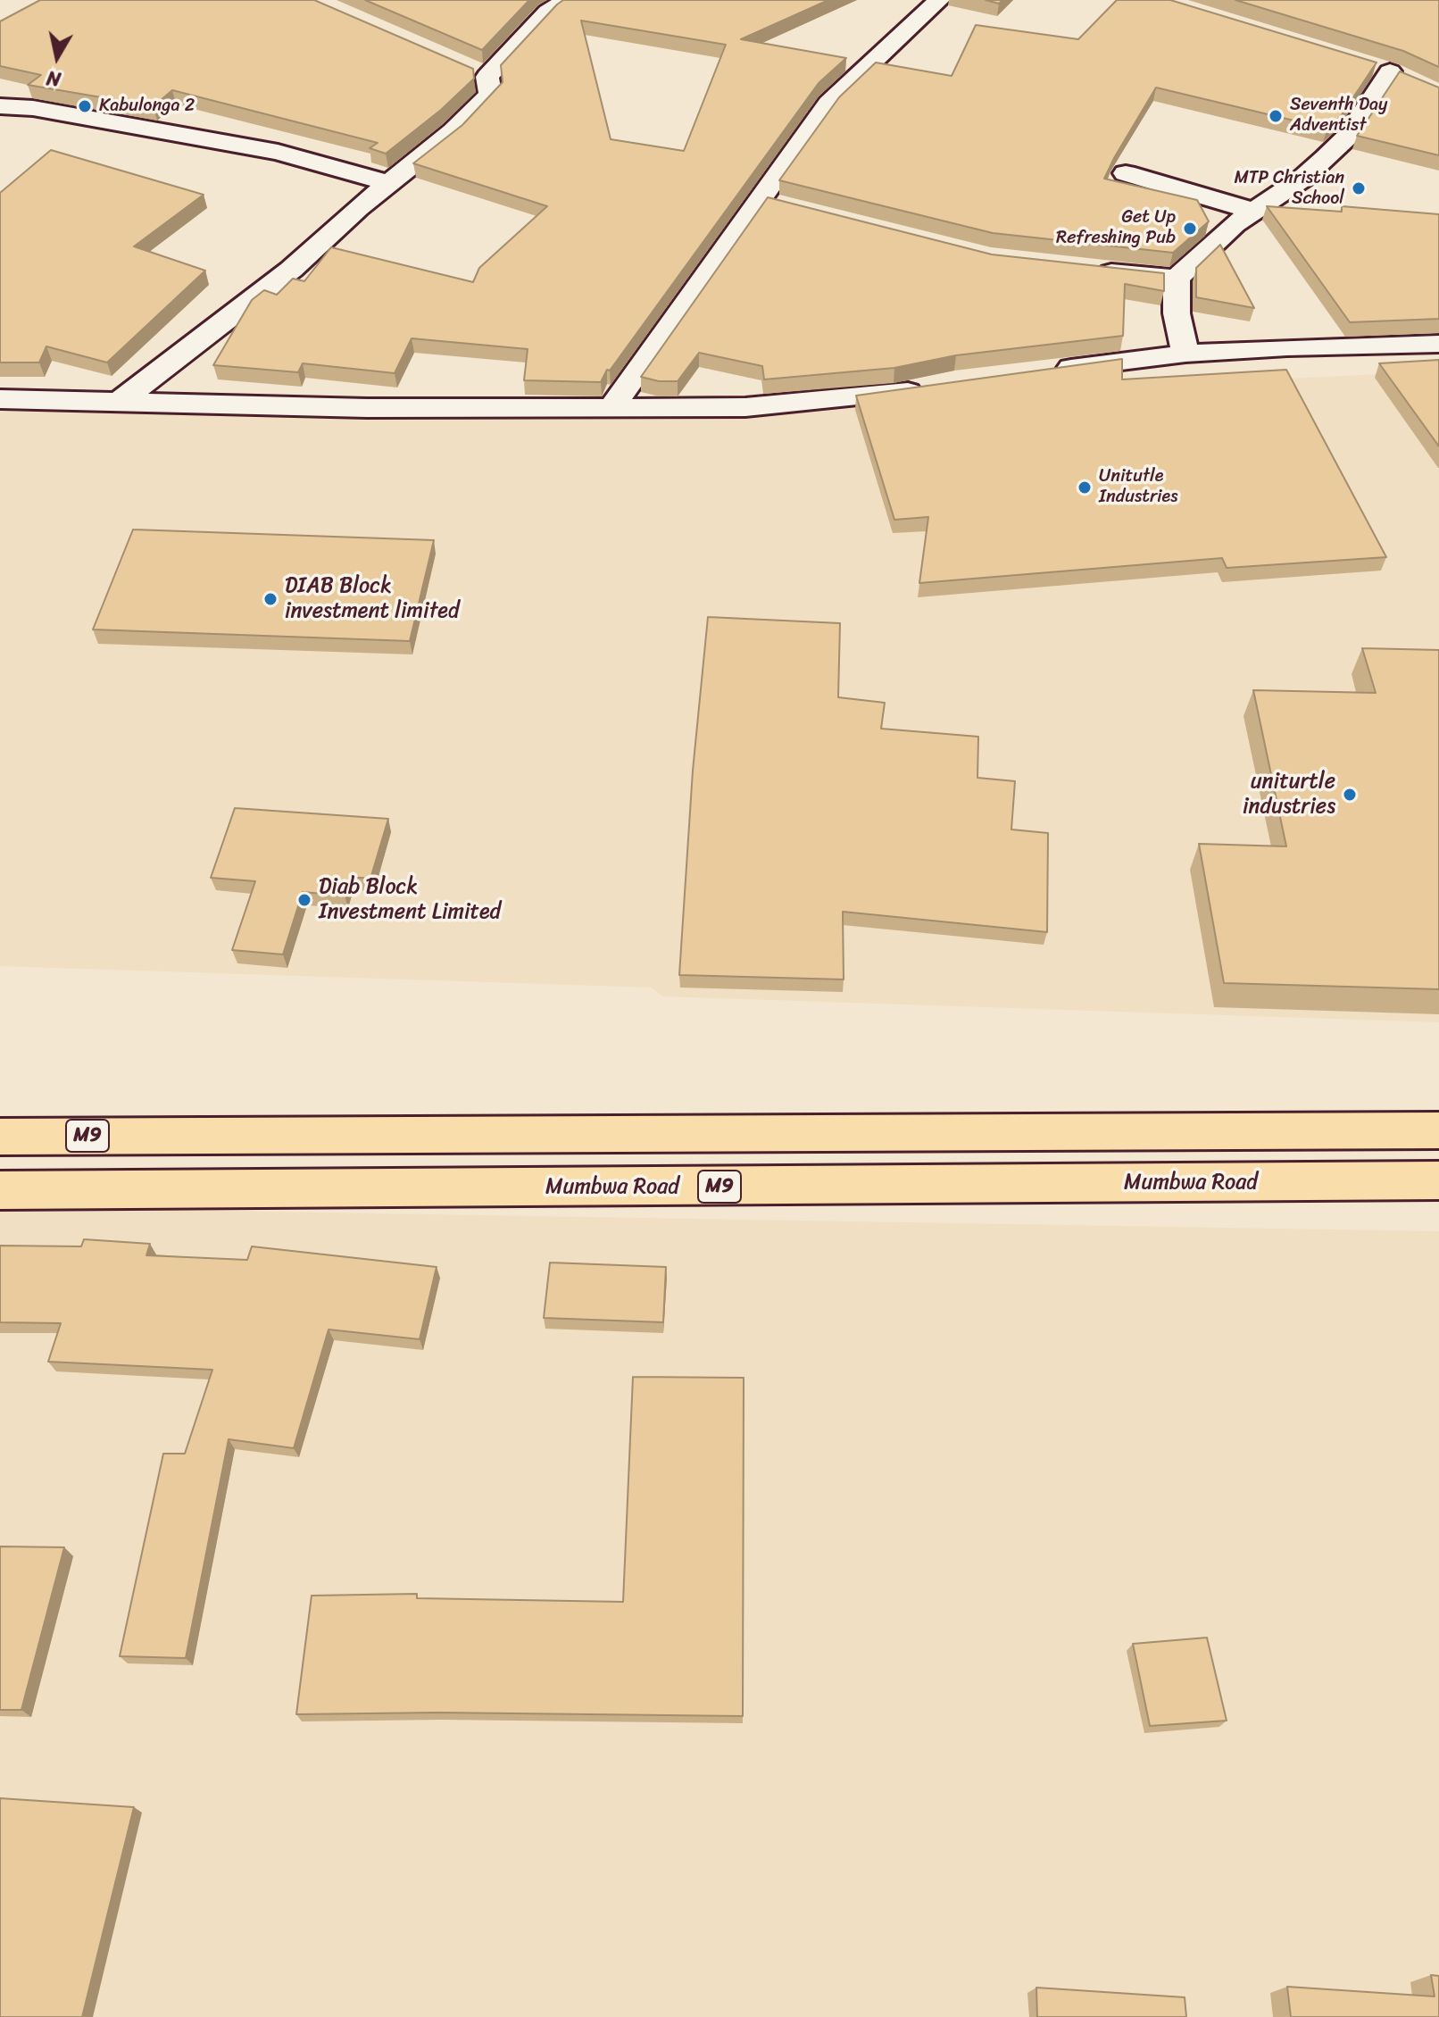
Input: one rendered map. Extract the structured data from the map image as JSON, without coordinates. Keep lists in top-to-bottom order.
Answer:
{
  "streets": {
    "main road": ["M9", "Mumbwa Road"]
  },
  "places": [
    "Kabulonga 2",
    "Seventh Day Adventist",
    "MTP Christian School",
    "Get Up Refreshing Pub",
    "Unitutle Industries",
    "DIAB Block investment limited",
    "uniturtle industries",
    "Diab Block Investment Limited"
  ],
  "north": "bottom"
}
